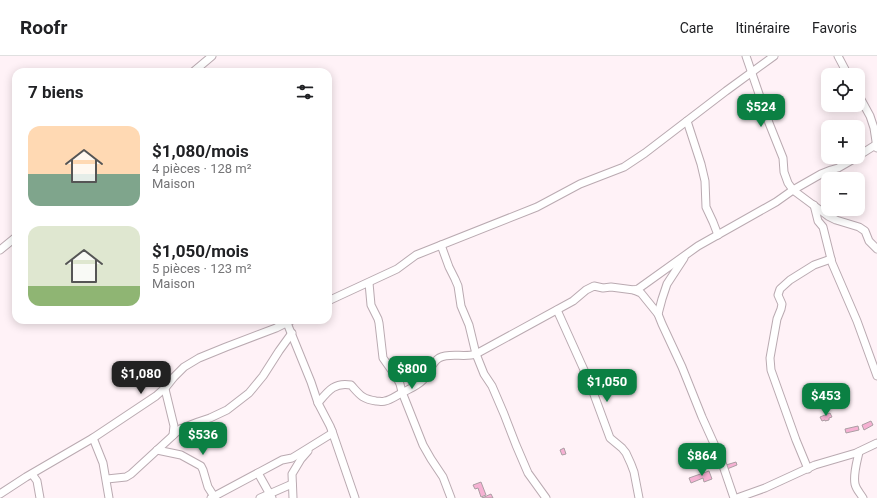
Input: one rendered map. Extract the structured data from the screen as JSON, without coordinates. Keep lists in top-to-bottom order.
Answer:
{
  "page": {
    "header": "Roofr",
    "nav": ["Carte", "Itinéraire", "Favoris"],
    "map_buttons": ["+", "−"],
    "heading": "7 biens",
    "price": [
      "$524",
      "$800",
      "$1,080",
      "$1,050",
      "$453",
      "$536",
      "$864"
    ],
    "list": [
      {
        "name": "$1,080/mois",
        "note": "4 pièces · 128 m² · Maison"
      },
      {
        "name": "$1,050/mois",
        "note": "5 pièces · 123 m² · Maison"
      }
    ]
  }
}
